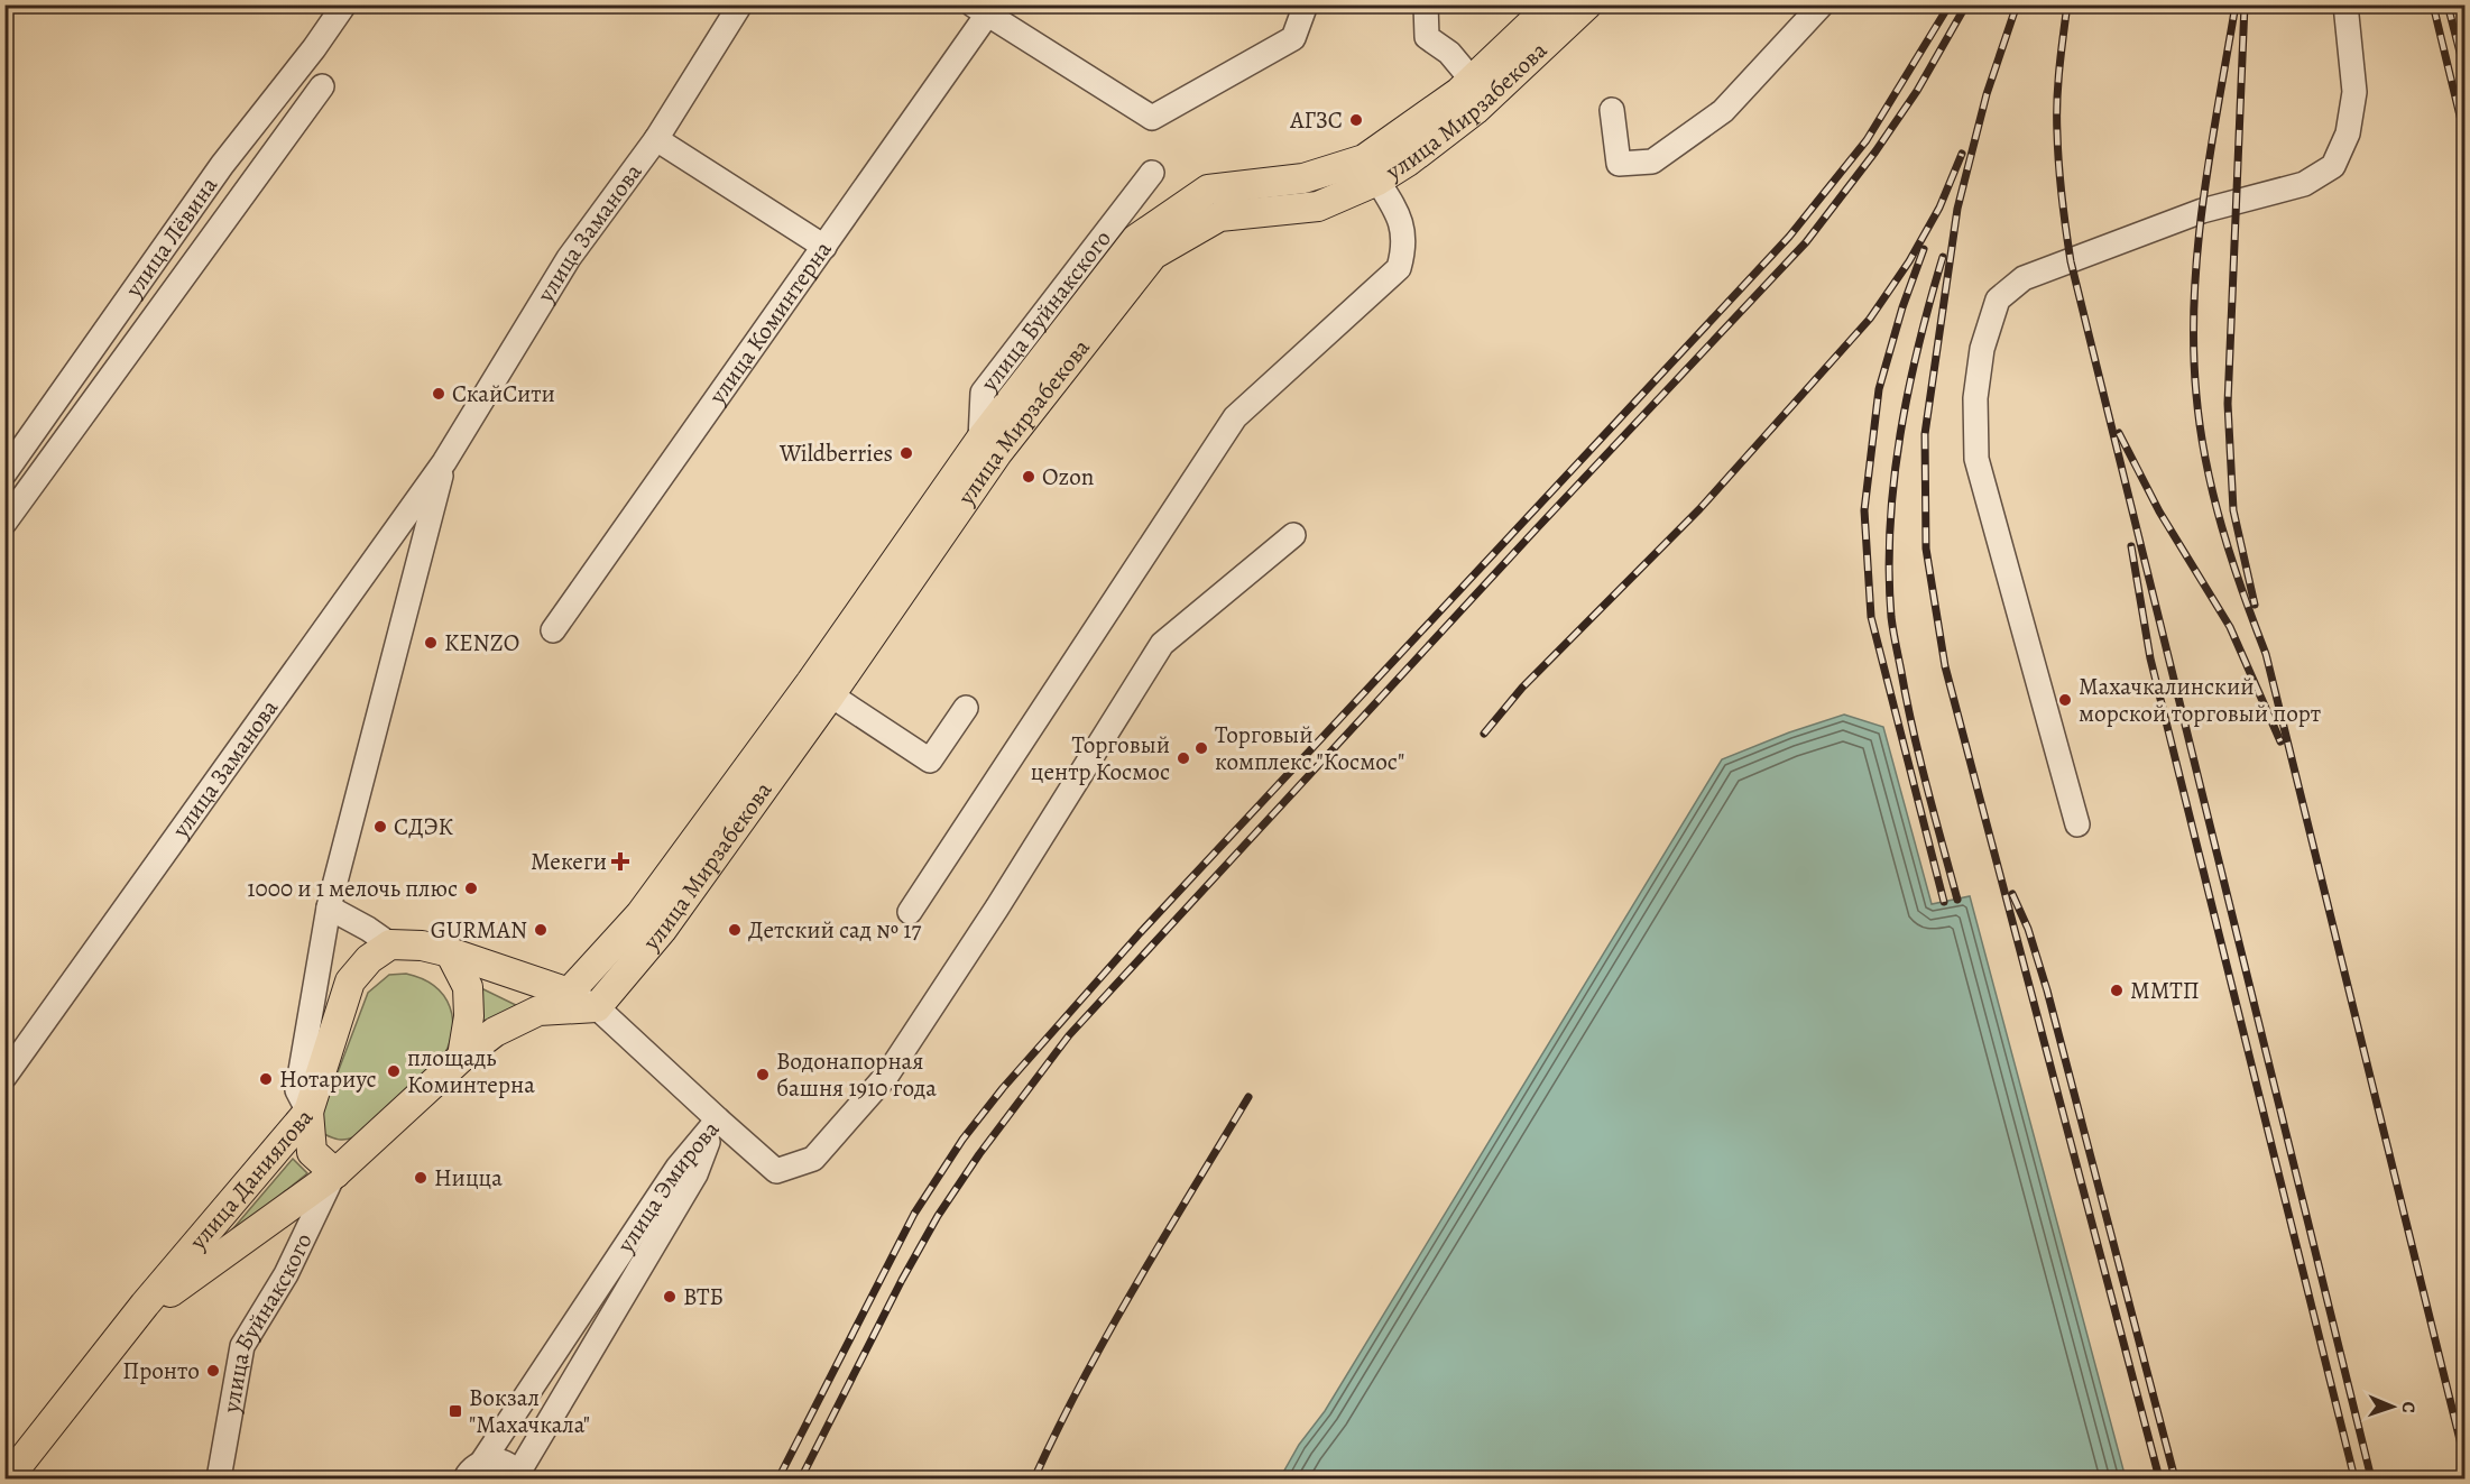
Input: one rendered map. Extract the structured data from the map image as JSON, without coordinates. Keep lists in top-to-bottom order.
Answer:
{
  "streets": {
    "main road": ["улица Мирзабекова", "улица Даниялова"],
    "street": [
      "улица Заманова",
      "улица Лёвина",
      "улица Буйнакского",
      "улица Коминтерна",
      "улица Эмирова"
    ]
  },
  "crossings": [
    ["улица Мирзабекова", "улица Буйнакского"],
    ["улица Мирзабекова", "улица Даниялова"],
    ["улица Заманова", "улица Даниялова"],
    ["улица Буйнакского", "улица Даниялова"]
  ],
  "places": {
    "other": [
      "АГЗС",
      "СкайСити",
      "Wildberries",
      "Ozon",
      "KENZO",
      "Махачкалинский морской торговый порт",
      "Торговый комплекс \"Космос\"",
      "Торговый центр Космос",
      "СДЭК",
      "1000 и 1 мелочь плюс",
      "GURMAN",
      "Детский сад № 17",
      "ММТП",
      "площадь Коминтерна",
      "Водонапорная башня 1910 года",
      "Нотариус",
      "Ницца",
      "ВТБ",
      "Пронто"
    ],
    "health": ["Мекеги"],
    "transit": ["Вокзал \"Махачкала\""]
  },
  "north": "right"
}
